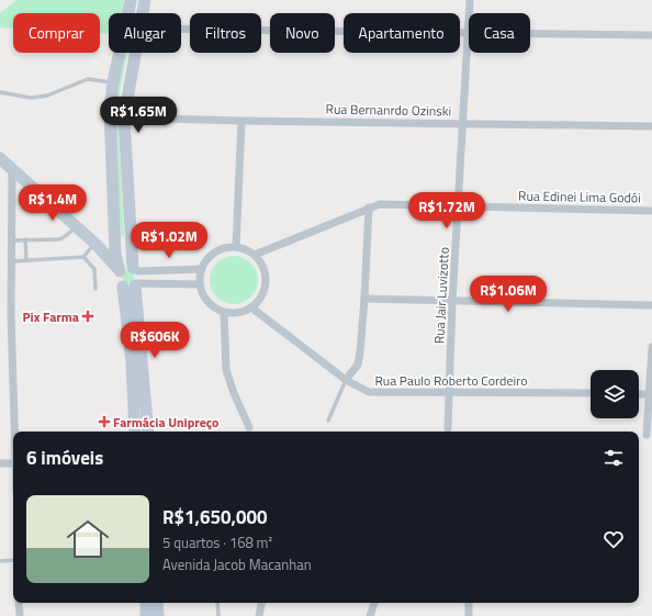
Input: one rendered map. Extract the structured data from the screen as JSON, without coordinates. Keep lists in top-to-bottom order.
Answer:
{
  "streets": {
    "street": [
      "Rua Bernanrdo Ozinski",
      "Rua Edinei Lima Godói",
      "Rua Jair Luvizotto",
      "Rua Paulo Roberto Cordeiro"
    ]
  },
  "crossings": [
    ["Rua Bernanrdo Ozinski", "Rua Jair Luvizotto"],
    ["Rua Edinei Lima Godói", "Rua Jair Luvizotto"],
    ["Rua Edinei Lima Godói", "Rua Paulo Roberto Cordeiro"],
    ["Rua Jair Luvizotto", "Rua Paulo Roberto Cordeiro"]
  ],
  "places": {
    "health": ["Pix Farma", "Farmácia Unipreço"]
  },
  "page": {
    "chip": [
      "Comprar",
      "Alugar",
      "Filtros",
      "Novo",
      "Apartamento",
      "Casa"
    ],
    "price": [
      "R$1.65M",
      "R$1.4M",
      "R$1.72M",
      "R$1.02M",
      "R$1.06M",
      "R$606K"
    ],
    "heading": "6 imóveis",
    "list": [
      {
        "name": "R$1,650,000",
        "note": "5 quartos · 168 m² · Avenida Jacob Macanhan"
      }
    ]
  }
}
